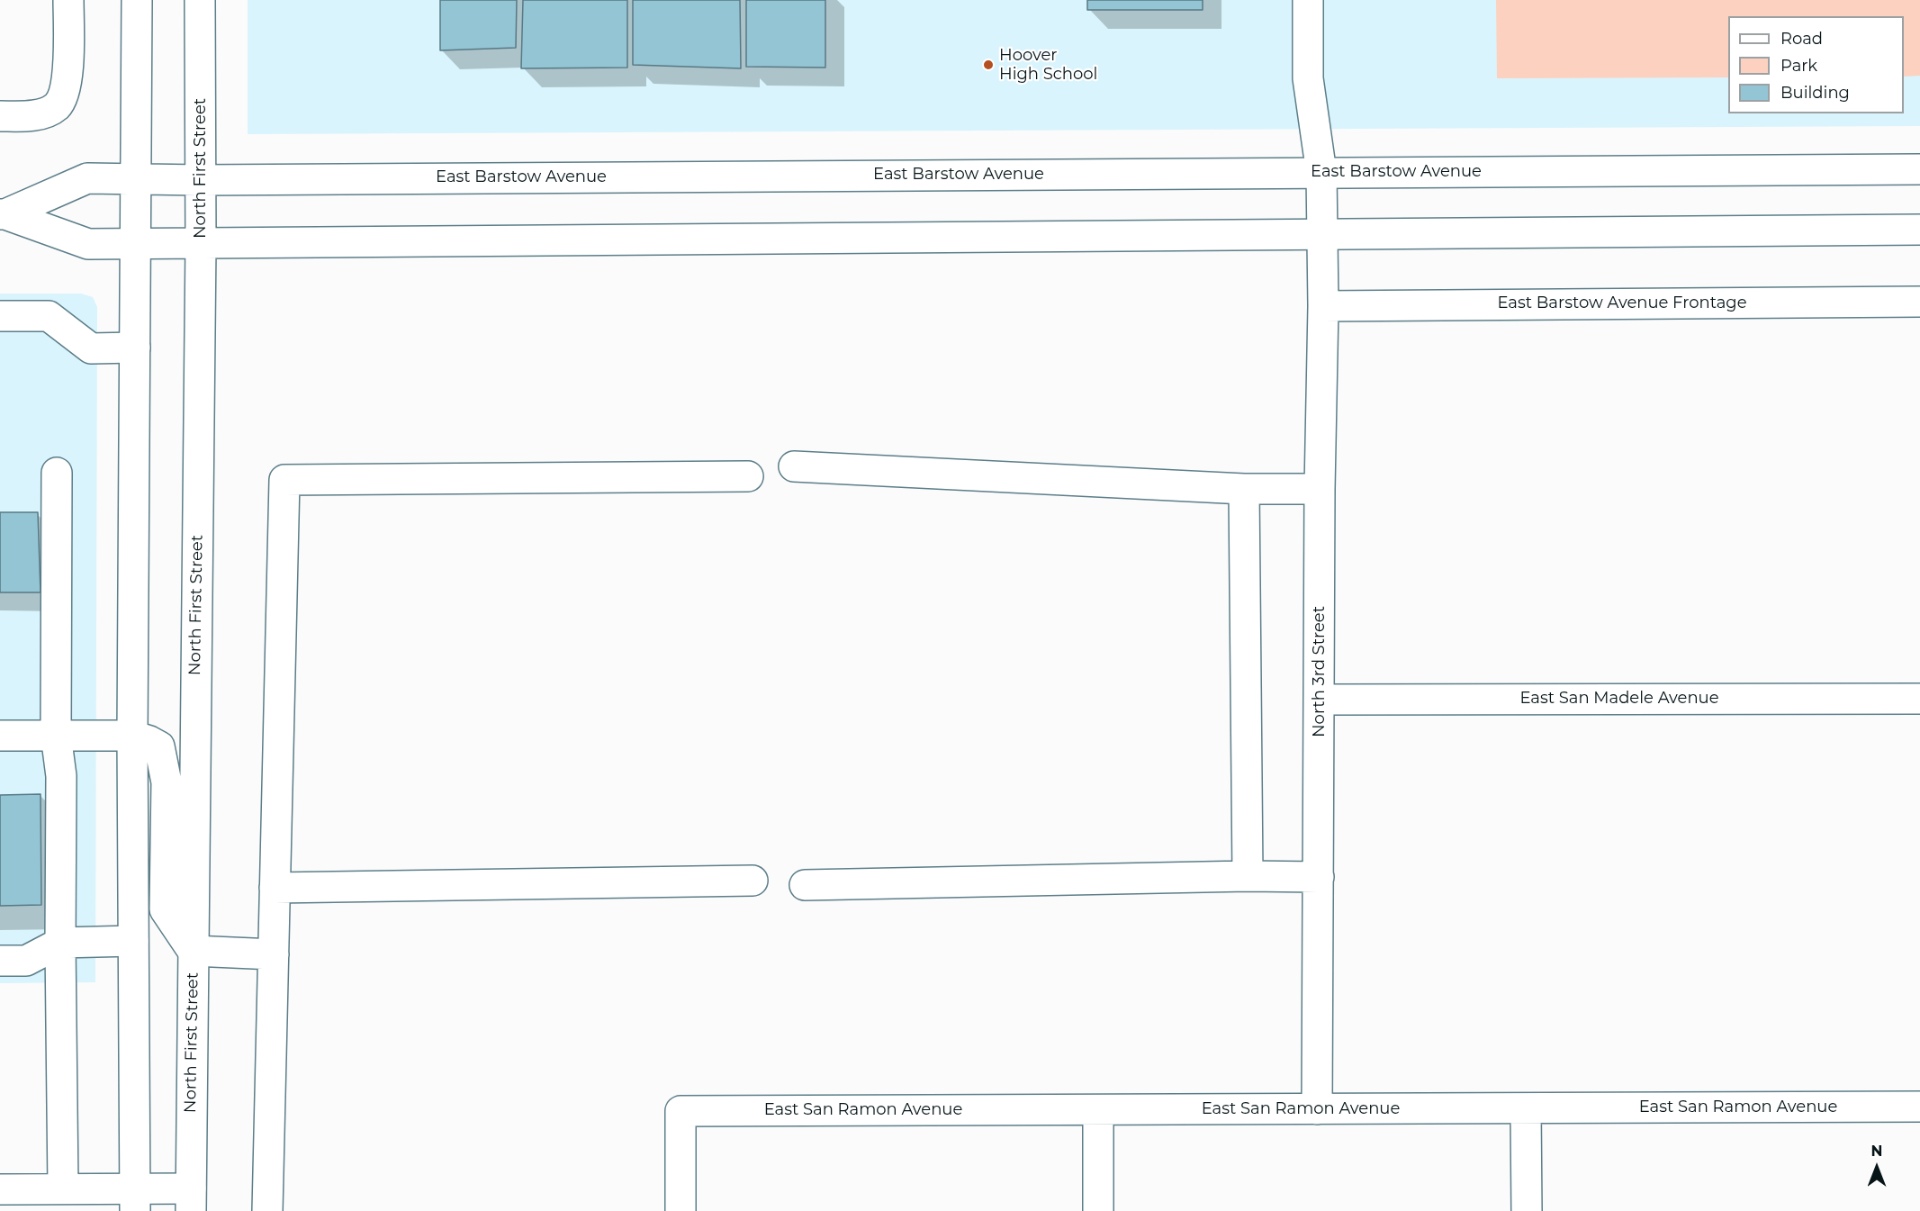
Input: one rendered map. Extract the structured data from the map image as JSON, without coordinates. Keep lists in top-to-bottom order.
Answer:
{
  "streets": {
    "main road": [
      "North First Street",
      "East Barstow Avenue",
      "East Barstow Avenue Frontage",
      "North 3rd Street",
      "East San Madele Avenue",
      "East San Ramon Avenue"
    ]
  },
  "crossings": [
    ["North First Street", "East Barstow Avenue"],
    ["East Barstow Avenue", "North 3rd Street"],
    ["East Barstow Avenue Frontage", "North 3rd Street"],
    ["North 3rd Street", "East San Madele Avenue"],
    ["North 3rd Street", "East San Ramon Avenue"]
  ],
  "places": ["Hoover High School"],
  "legend": ["Road", "Park", "Building"],
  "north": "top"
}
